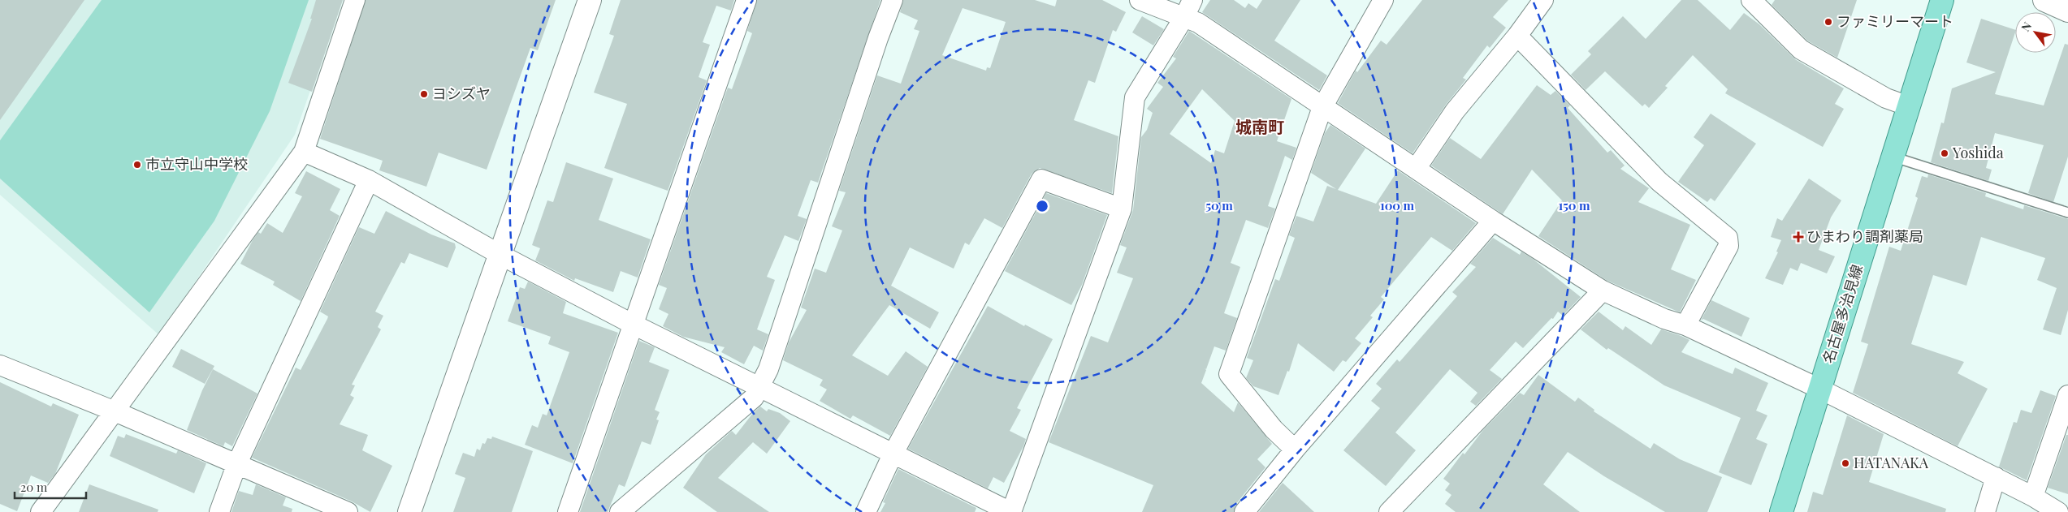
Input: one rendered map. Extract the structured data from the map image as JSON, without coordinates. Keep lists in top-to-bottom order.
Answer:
{
  "streets": {
    "main road": ["名古屋多治見線"]
  },
  "districts": ["城南町"],
  "places": {
    "other": [
      "ファミリーマート",
      "ヨシズヤ",
      "Yoshida",
      "市立守山中学校",
      "HATANAKA"
    ],
    "health": ["ひまわり調剤薬局"]
  },
  "scale_bar": "20 m",
  "north": "top left",
  "rings": ["50 m", "100 m", "150 m"]
}
